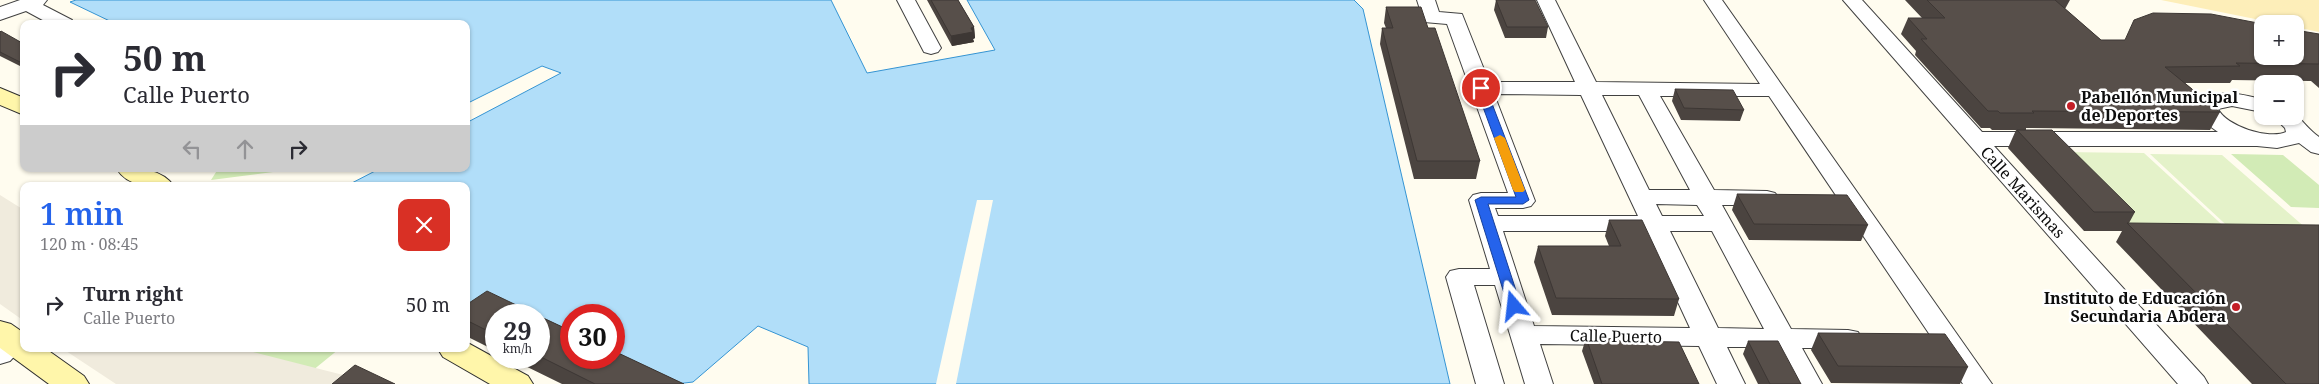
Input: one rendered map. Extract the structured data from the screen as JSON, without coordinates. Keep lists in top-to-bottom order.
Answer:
{
  "streets": {
    "street": ["Calle Marismas", "Calle Puerto"]
  },
  "places": ["Pabellón Municipal de Deportes", "Instituto de Educación Secundaria Abdera"],
  "page": {
    "map_buttons": ["+", "−"],
    "turn": ["50 m", "Calle Puerto"],
    "heading": ["1 min", "120 m · 08:45"],
    "list": [
      {
        "name": "Turn right",
        "note": "Calle Puerto",
        "value": "50 m"
      }
    ],
    "speed": "29 km/h",
    "limit": "30"
  }
}
